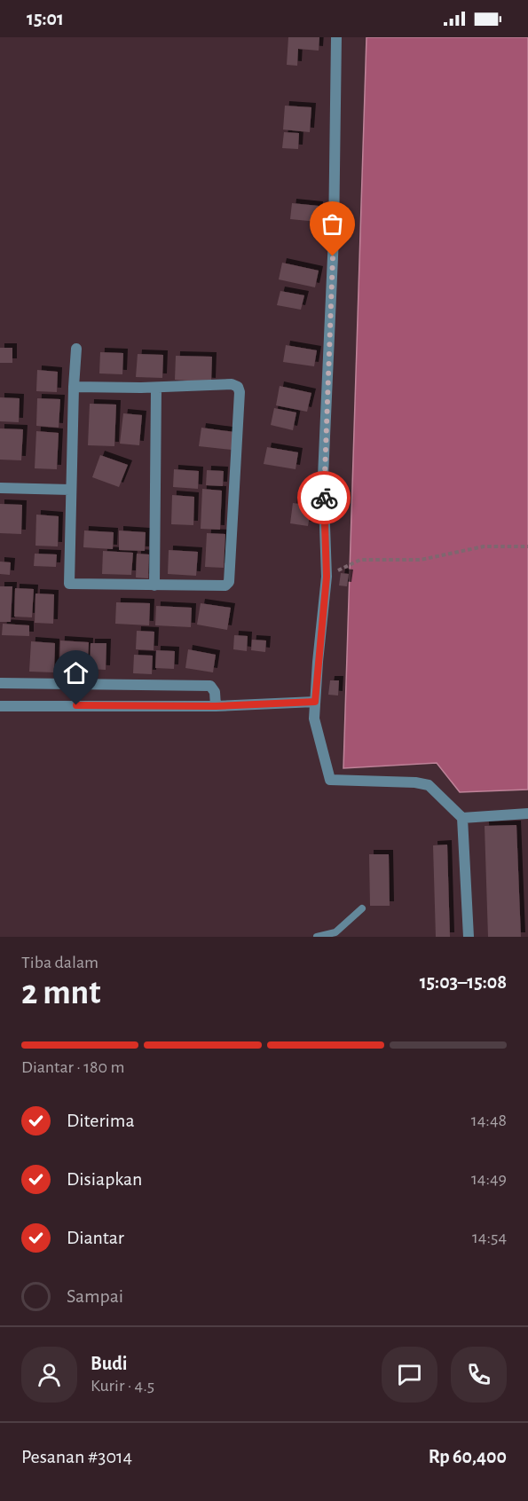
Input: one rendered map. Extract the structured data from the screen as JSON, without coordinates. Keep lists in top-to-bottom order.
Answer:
{
  "page": {
    "status": "15:01",
    "heading": ["2 mnt", "Tiba dalam", "15:03–15:08"],
    "panel": [
      "Budi",
      "Kurir · 4.5",
      "Pesanan #3014",
      "Rp 60,400"
    ],
    "bar": "Diantar · 180 m",
    "list": [
      ["Diterima", "14:48"],
      ["Disiapkan", "14:49"],
      ["Diantar", "14:54"],
      "Sampai"
    ]
  }
}
